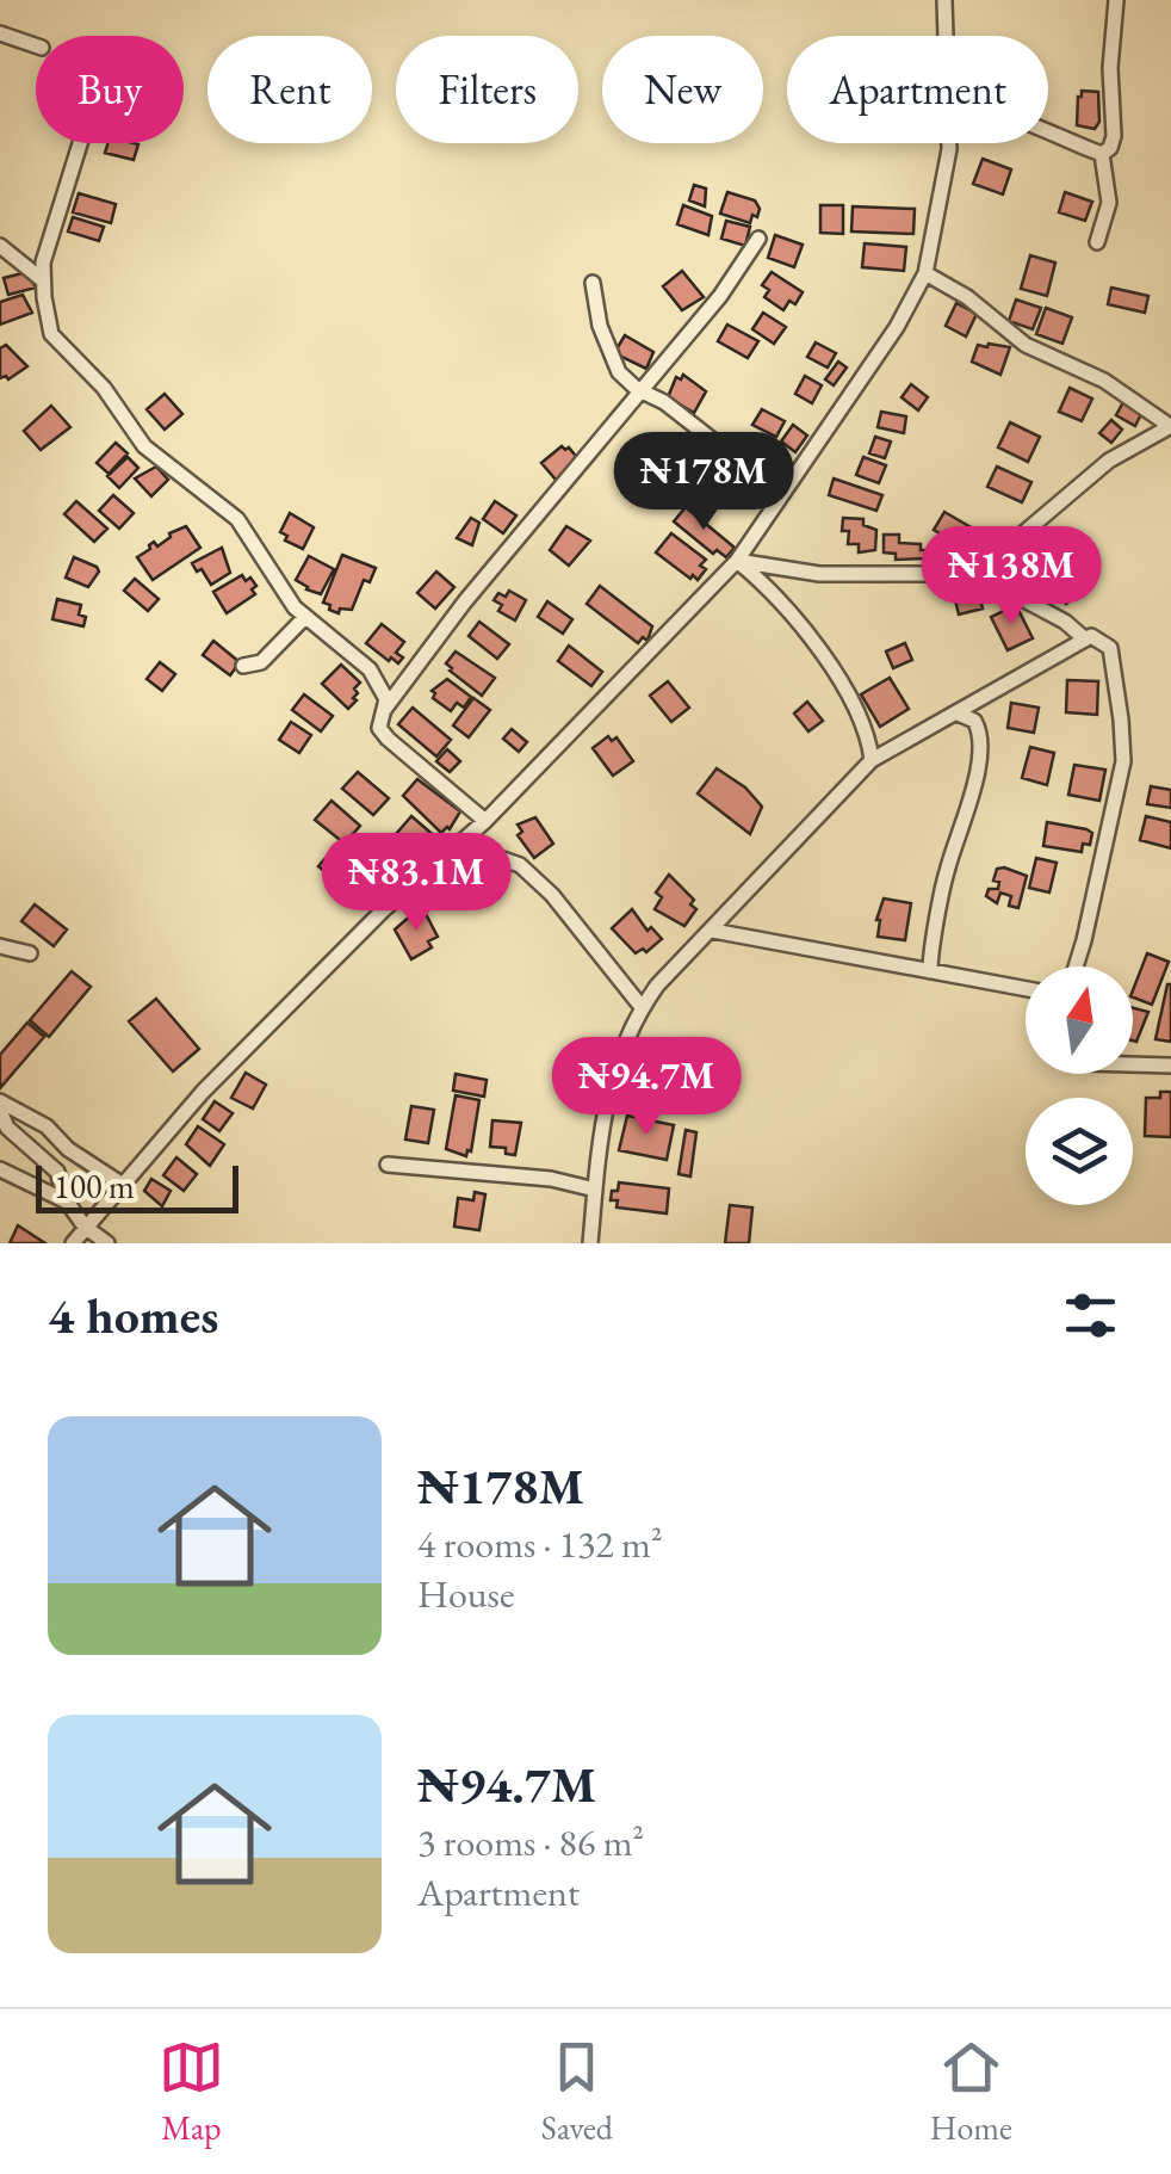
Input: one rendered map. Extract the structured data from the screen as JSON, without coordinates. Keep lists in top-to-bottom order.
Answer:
{
  "scale_bar": "100 m",
  "north": "top",
  "page": {
    "chip": [
      "Buy",
      "Rent",
      "Filters",
      "New",
      "Apartment"
    ],
    "price": [
      "₦178M",
      "₦138M",
      "₦83.1M",
      "₦94.7M"
    ],
    "scale": "100 m",
    "heading": "4 homes",
    "list": [
      {
        "name": "₦178M",
        "note": "4 rooms · 132 m² · House"
      },
      {
        "name": "₦94.7M",
        "note": "3 rooms · 86 m² · Apartment"
      }
    ],
    "tabs": ["Map", "Saved", "Home"]
  }
}
